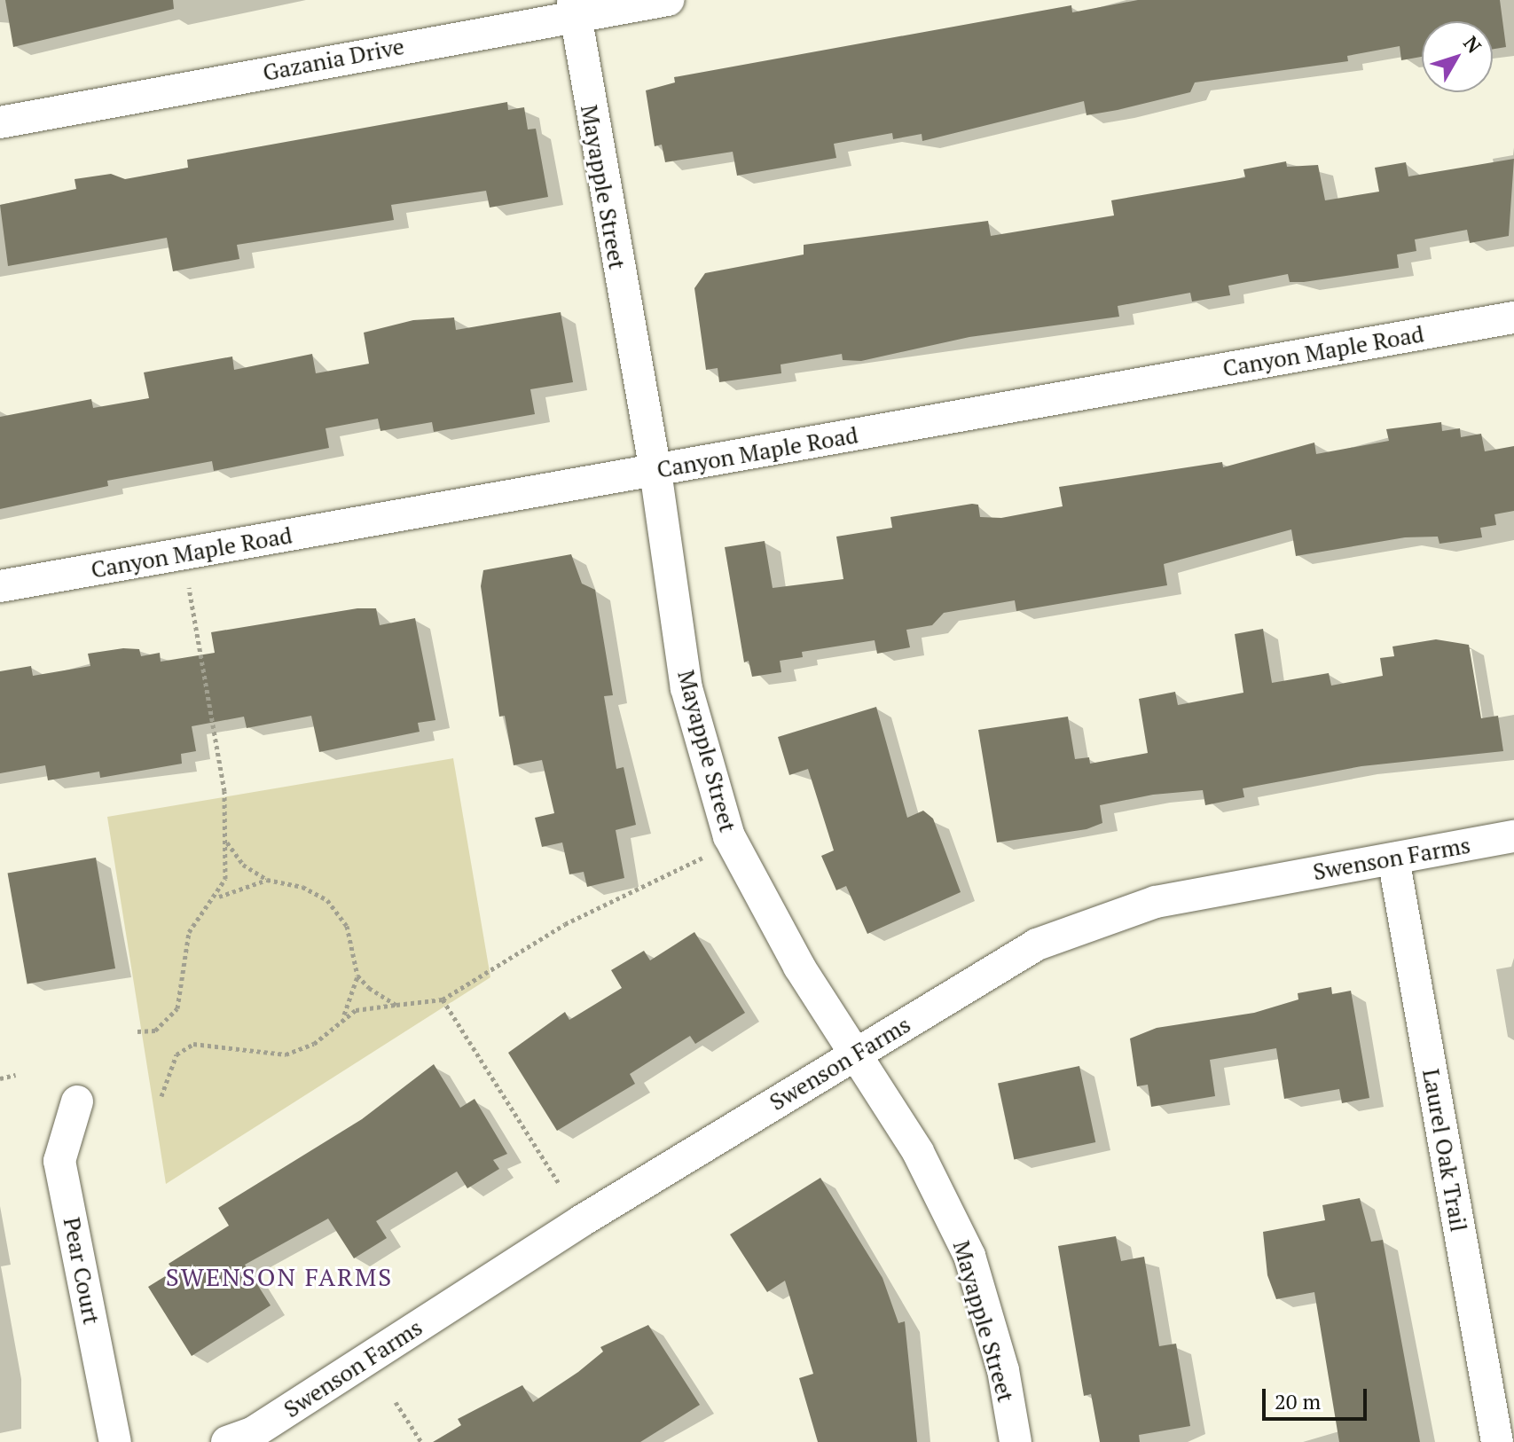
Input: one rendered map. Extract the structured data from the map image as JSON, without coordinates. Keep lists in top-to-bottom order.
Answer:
{
  "streets": {
    "street": [
      "Gazania Drive",
      "Mayapple Street",
      "Canyon Maple Road",
      "Swenson Farms",
      "Laurel Oak Trail",
      "Pear Court"
    ]
  },
  "crossings": [
    ["Gazania Drive", "Mayapple Street"],
    ["Mayapple Street", "Canyon Maple Road"],
    ["Mayapple Street", "Swenson Farms"],
    ["Swenson Farms", "Laurel Oak Trail"]
  ],
  "districts": ["SWENSON FARMS"],
  "scale_bar": "20 m",
  "north": "top right"
}
